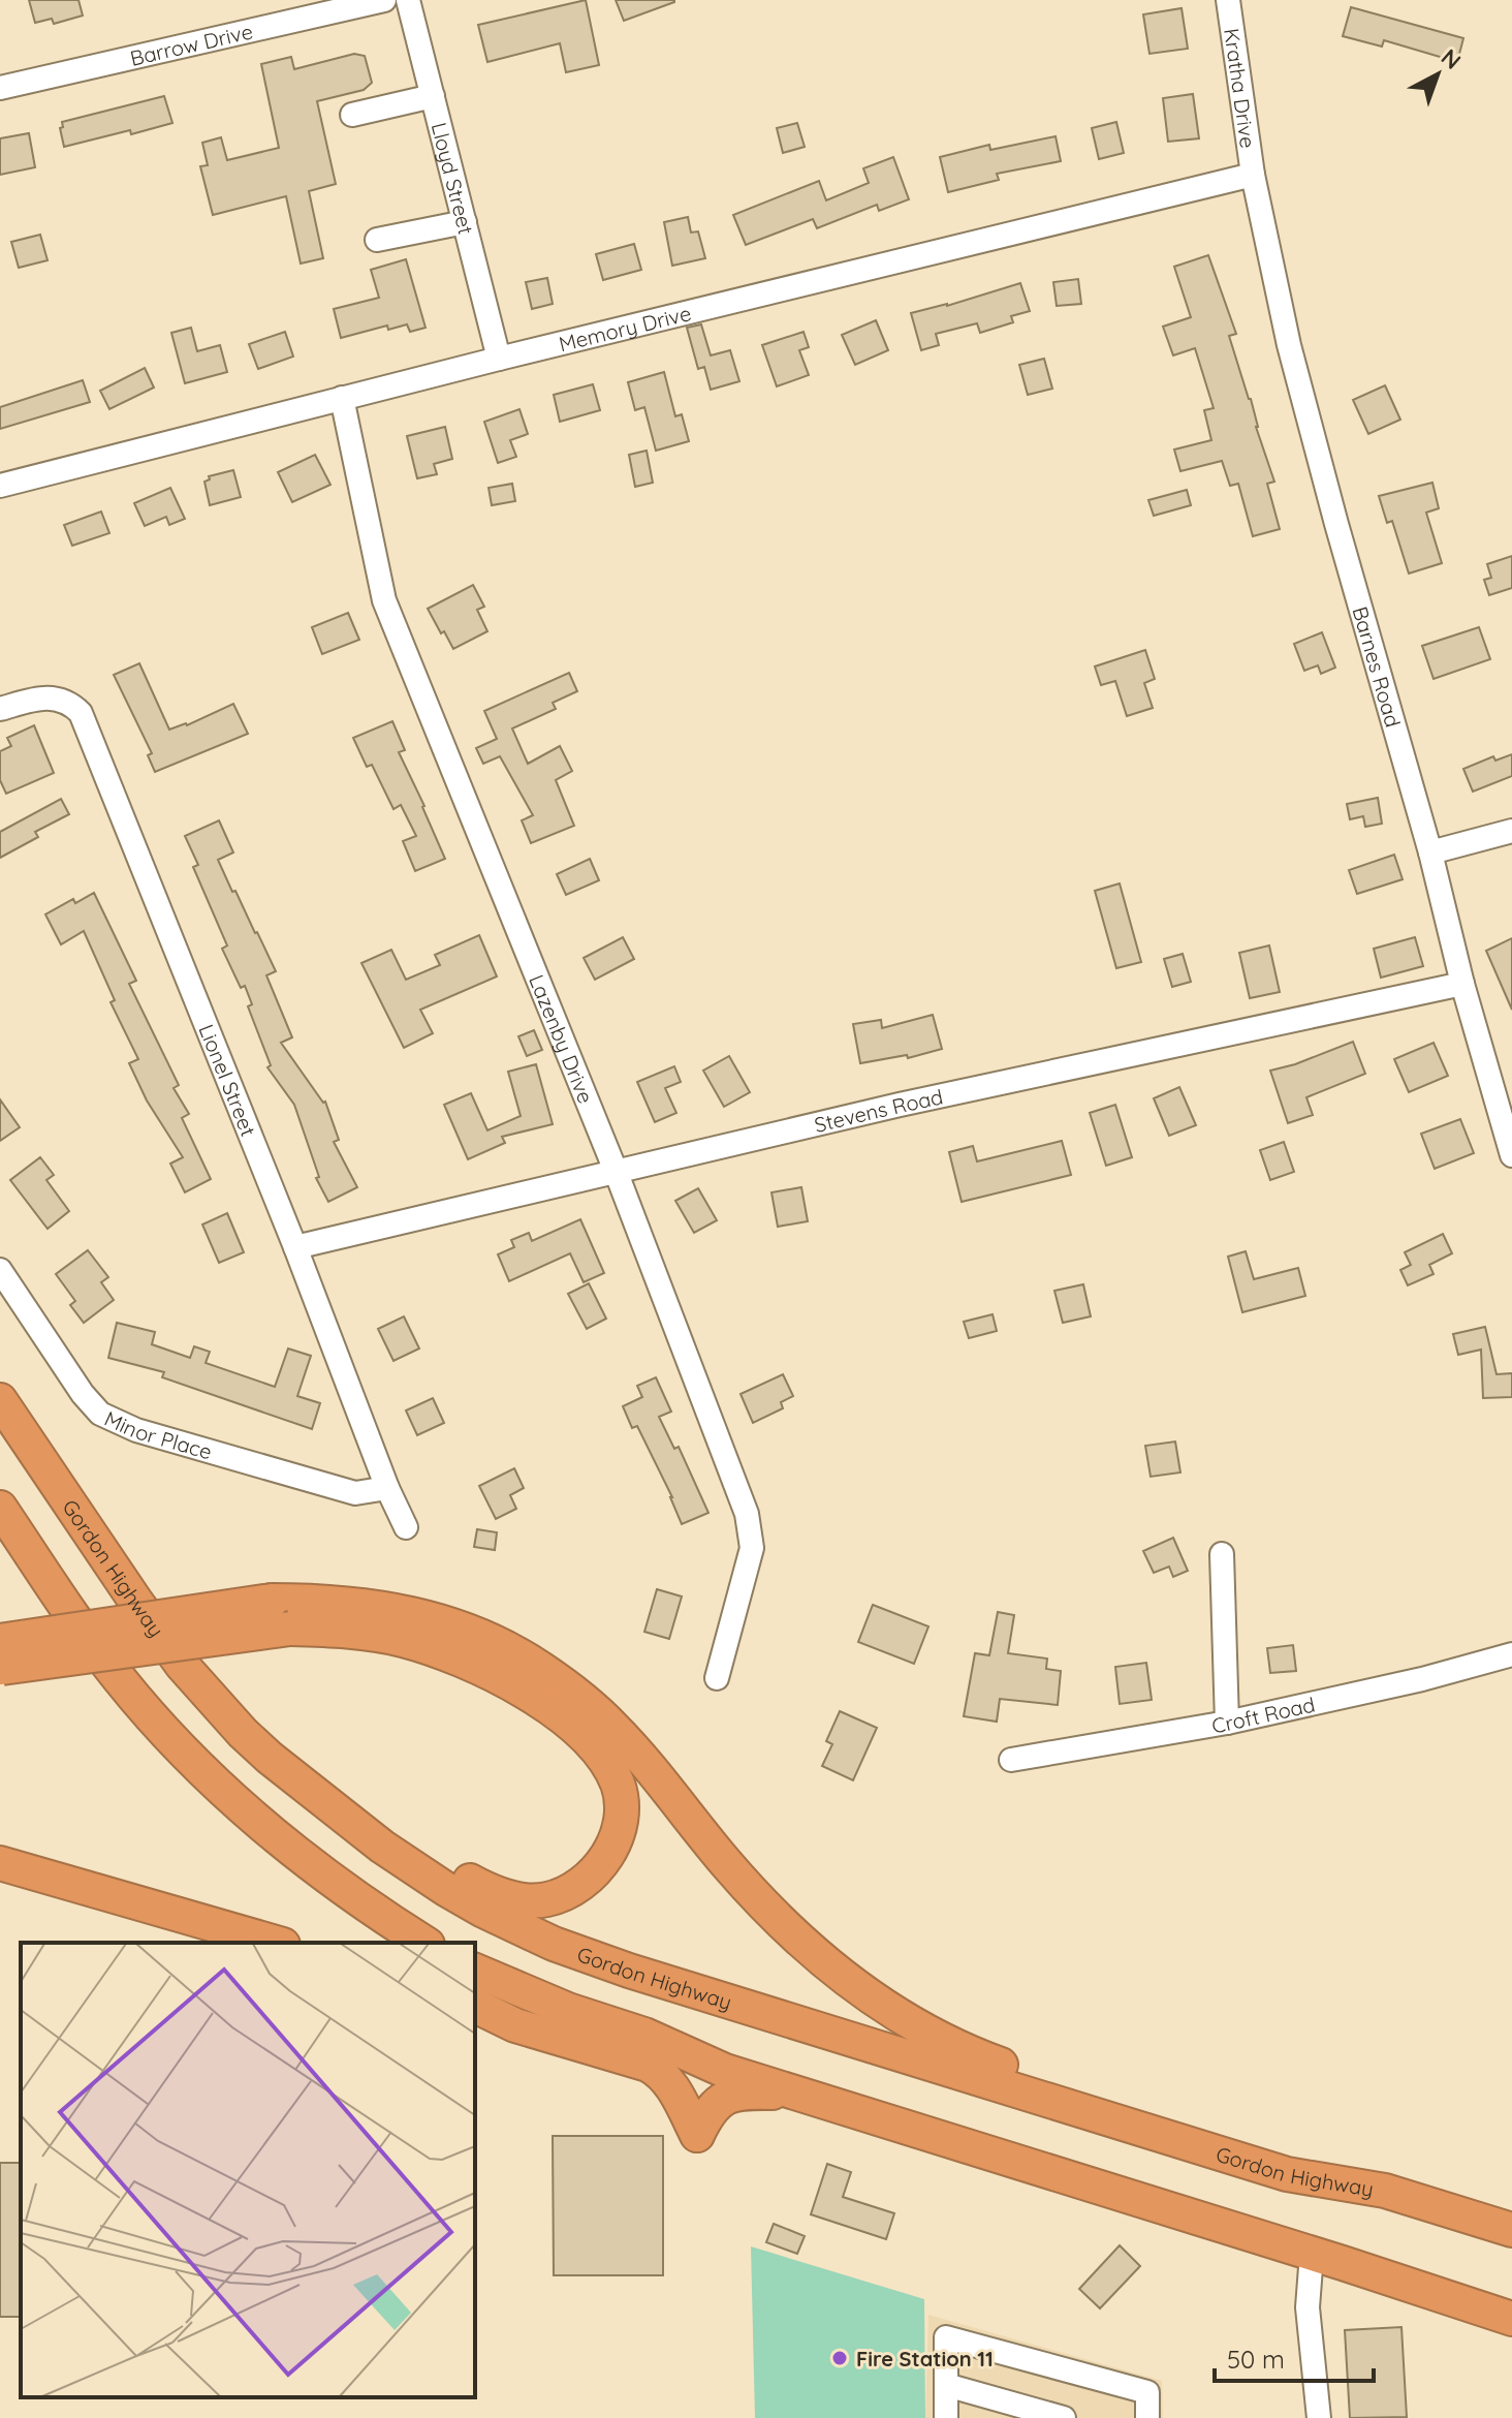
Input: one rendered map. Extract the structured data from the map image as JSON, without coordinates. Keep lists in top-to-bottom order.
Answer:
{
  "streets": {
    "highway": ["Gordon Highway"],
    "street": [
      "Barrow Drive",
      "Kratha Drive",
      "Lloyd Street",
      "Memory Drive",
      "Barnes Road",
      "Lazenby Drive",
      "Lionel Street",
      "Stevens Road",
      "Minor Place",
      "Croft Road"
    ]
  },
  "crossings": [
    ["Kratha Drive", "Memory Drive"],
    ["Kratha Drive", "Barnes Road"],
    ["Lloyd Street", "Memory Drive"],
    ["Memory Drive", "Barnes Road"],
    ["Memory Drive", "Lazenby Drive"],
    ["Barnes Road", "Stevens Road"],
    ["Lazenby Drive", "Stevens Road"],
    ["Lionel Street", "Stevens Road"],
    ["Lionel Street", "Minor Place"]
  ],
  "places": ["Fire Station 11"],
  "scale_bar": "50 m",
  "north": "top right"
}
